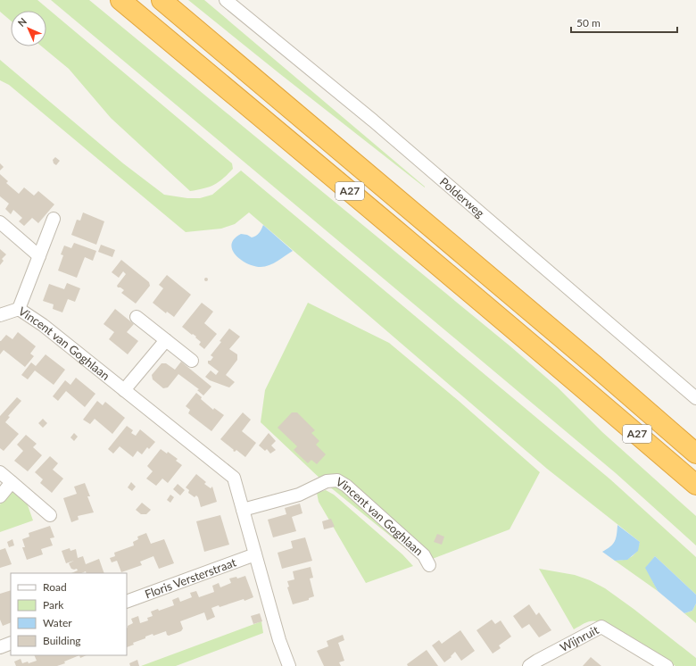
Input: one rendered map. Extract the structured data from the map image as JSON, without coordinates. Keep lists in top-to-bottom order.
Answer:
{
  "streets": {
    "highway": ["A27"],
    "street": [
      "Polderweg",
      "Vincent van Goghlaan",
      "Floris Versterstraat",
      "Wijnruit"
    ]
  },
  "crossings": [
    ["Vincent van Goghlaan", "Floris Versterstraat"]
  ],
  "legend": [
    "Road",
    "Park",
    "Water",
    "Building"
  ],
  "scale_bar": "50 m",
  "north": "top left"
}
